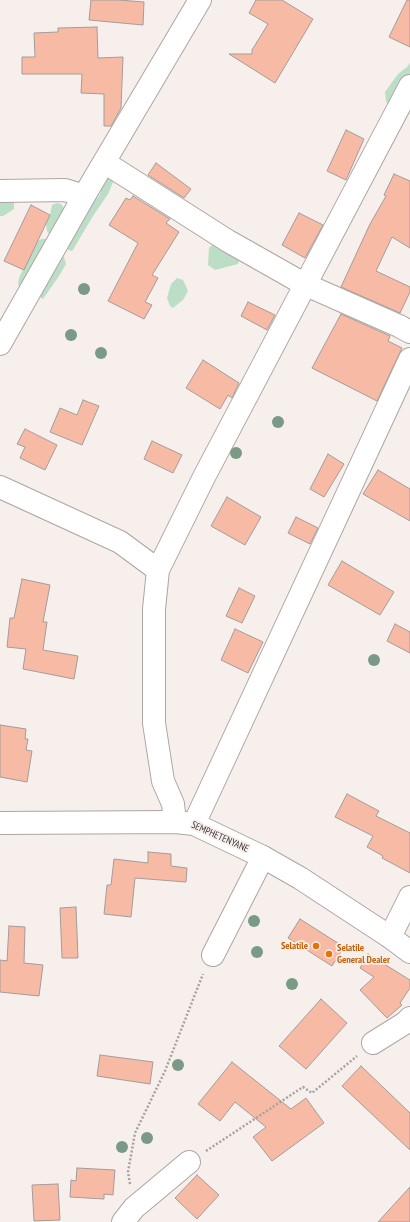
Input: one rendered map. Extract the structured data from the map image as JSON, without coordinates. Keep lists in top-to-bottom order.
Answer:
{
  "streets": {
    "street": ["SEMPHETENYANE"]
  },
  "places": ["Selatile", "Selatile General Dealer"]
}
